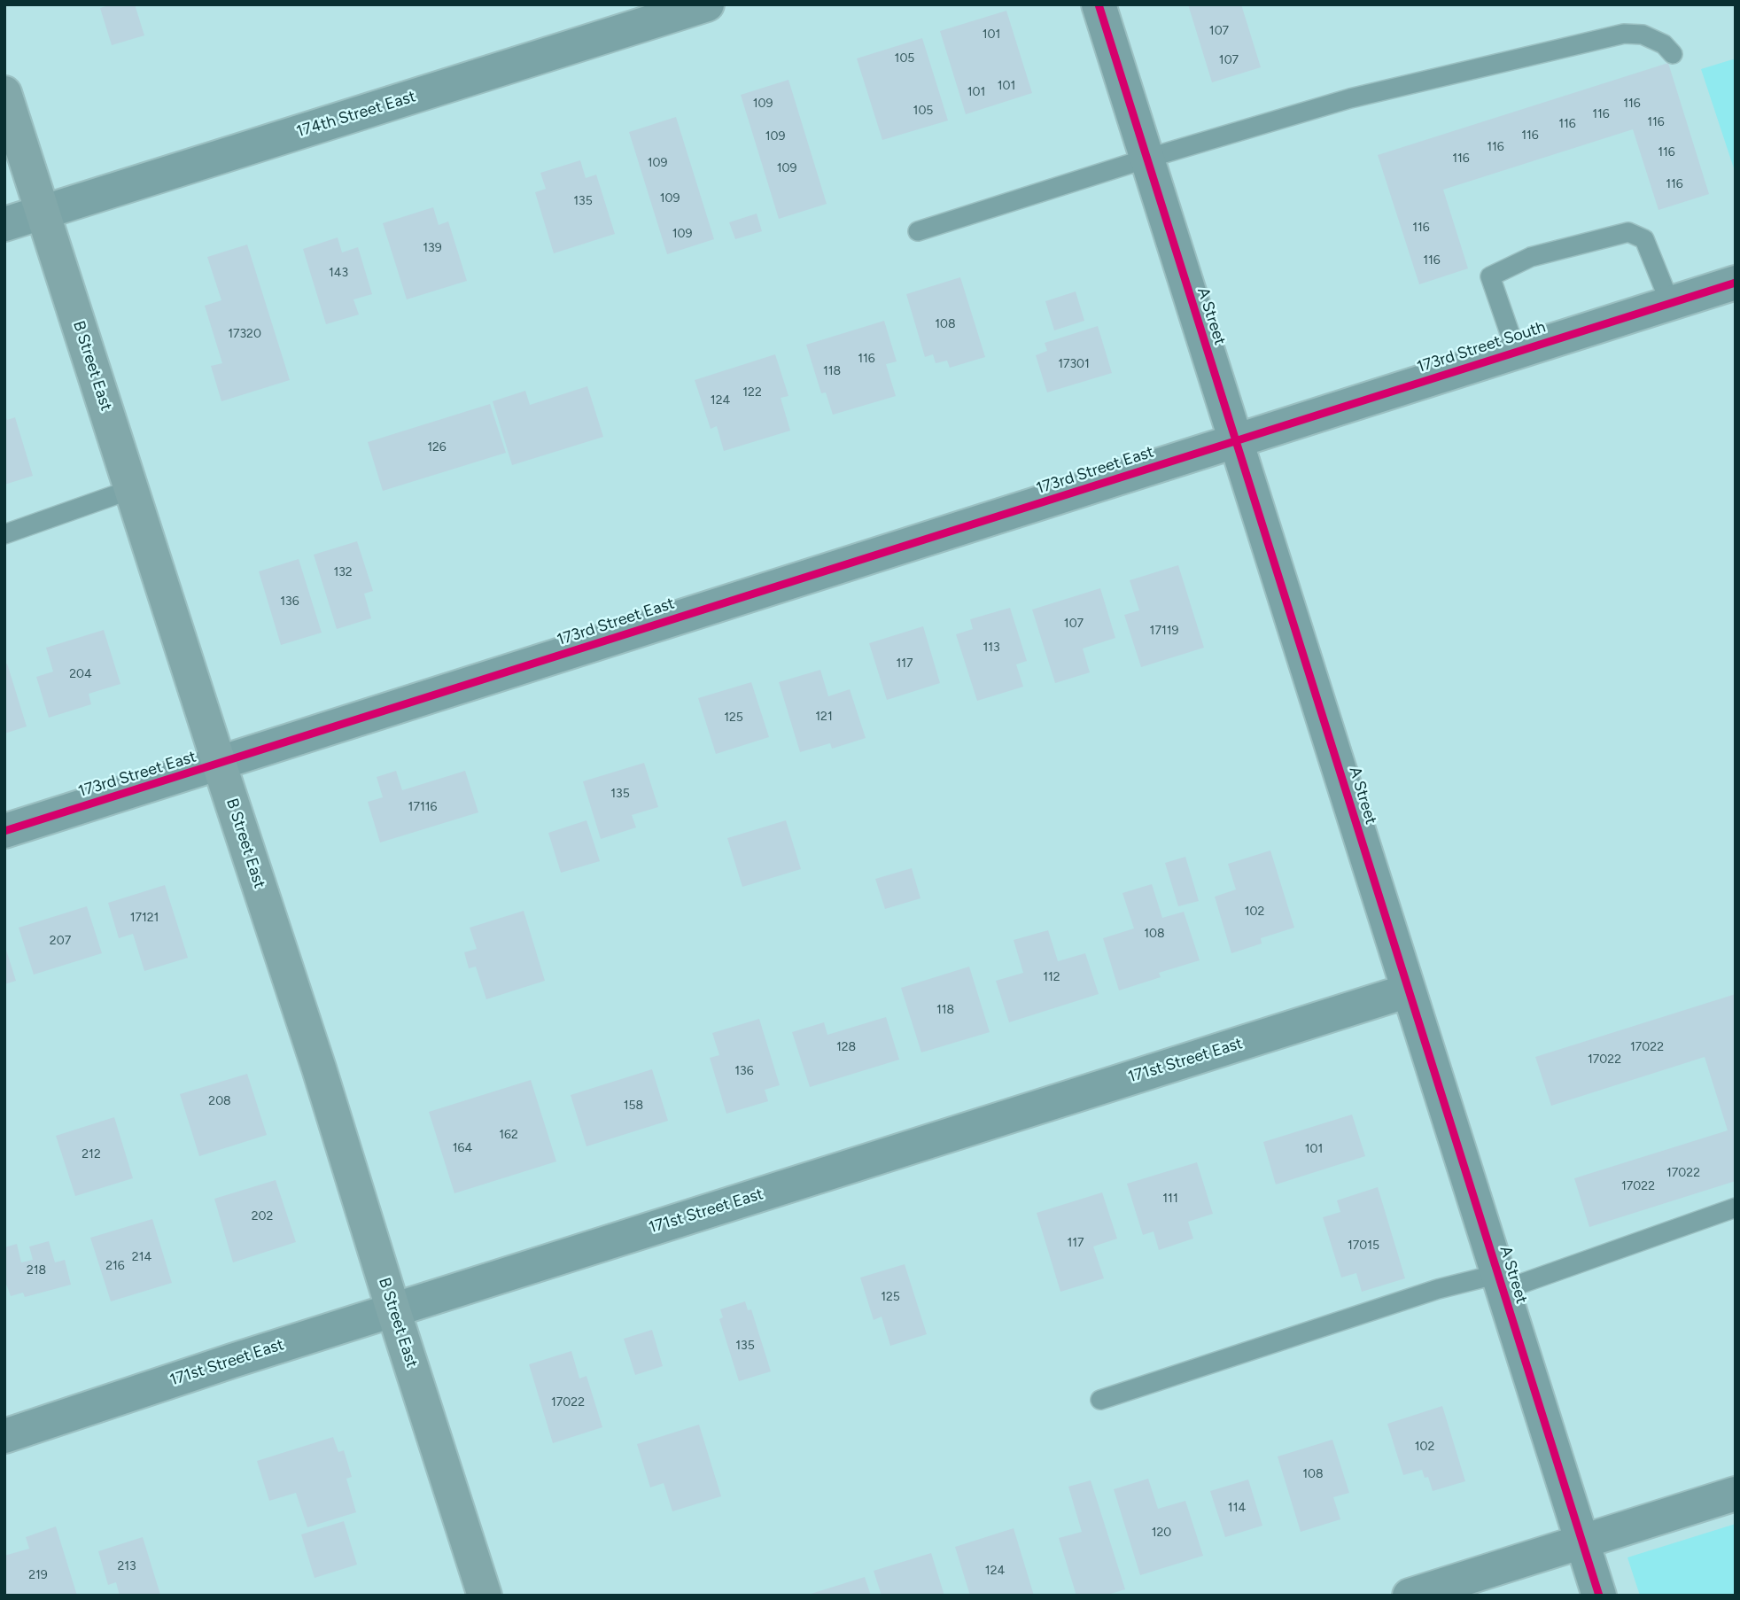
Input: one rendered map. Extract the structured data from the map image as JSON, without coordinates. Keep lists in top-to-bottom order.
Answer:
{
  "streets": {
    "street": [
      "174th Street East",
      "A Street",
      "173rd Street South",
      "B Street East",
      "173rd Street East",
      "171st Street East"
    ]
  },
  "crossings": [
    ["174th Street East", "B Street East"],
    ["A Street", "173rd Street South"],
    ["A Street", "173rd Street East"],
    ["A Street", "171st Street East"],
    ["173rd Street South", "173rd Street East"],
    ["B Street East", "173rd Street East"],
    ["B Street East", "171st Street East"]
  ],
  "house_numbers": [
    "107",
    "101",
    "105",
    "107",
    "101",
    "101",
    "109",
    "116",
    "105",
    "116",
    "116",
    "116",
    "116",
    "109",
    "116",
    "116",
    "116",
    "109",
    "109",
    "116",
    "109",
    "135",
    "116",
    "109",
    "139",
    "116",
    "143",
    "108",
    "17320",
    "116",
    "17301",
    "118",
    "122",
    "124",
    "126",
    "132",
    "136",
    "107",
    "17119",
    "113",
    "117",
    "204",
    "121",
    "125",
    "135",
    "17116",
    "102",
    "17121",
    "108",
    "207",
    "112",
    "118",
    "128",
    "17022",
    "17022",
    "136",
    "208",
    "158",
    "162",
    "164",
    "101",
    "212",
    "17022",
    "17022",
    "111",
    "202",
    "117",
    "17015",
    "214",
    "216",
    "218",
    "125",
    "135",
    "17022",
    "102",
    "108",
    "114",
    "120",
    "213",
    "124",
    "219"
  ]
}
